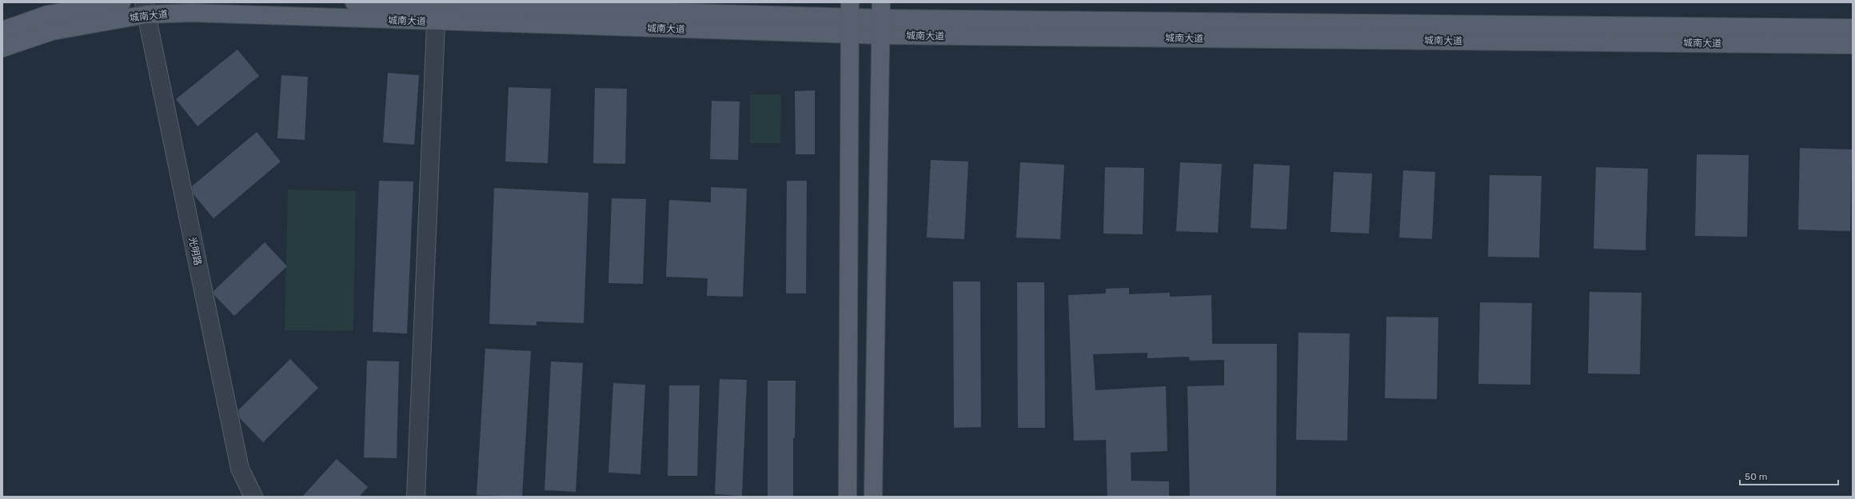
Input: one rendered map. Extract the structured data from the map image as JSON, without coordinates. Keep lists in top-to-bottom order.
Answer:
{
  "streets": {
    "main road": ["城南大道"],
    "street": ["光明路"]
  },
  "crossings": [
    ["城南大道", "光明路"]
  ],
  "scale_bar": "50 m"
}
